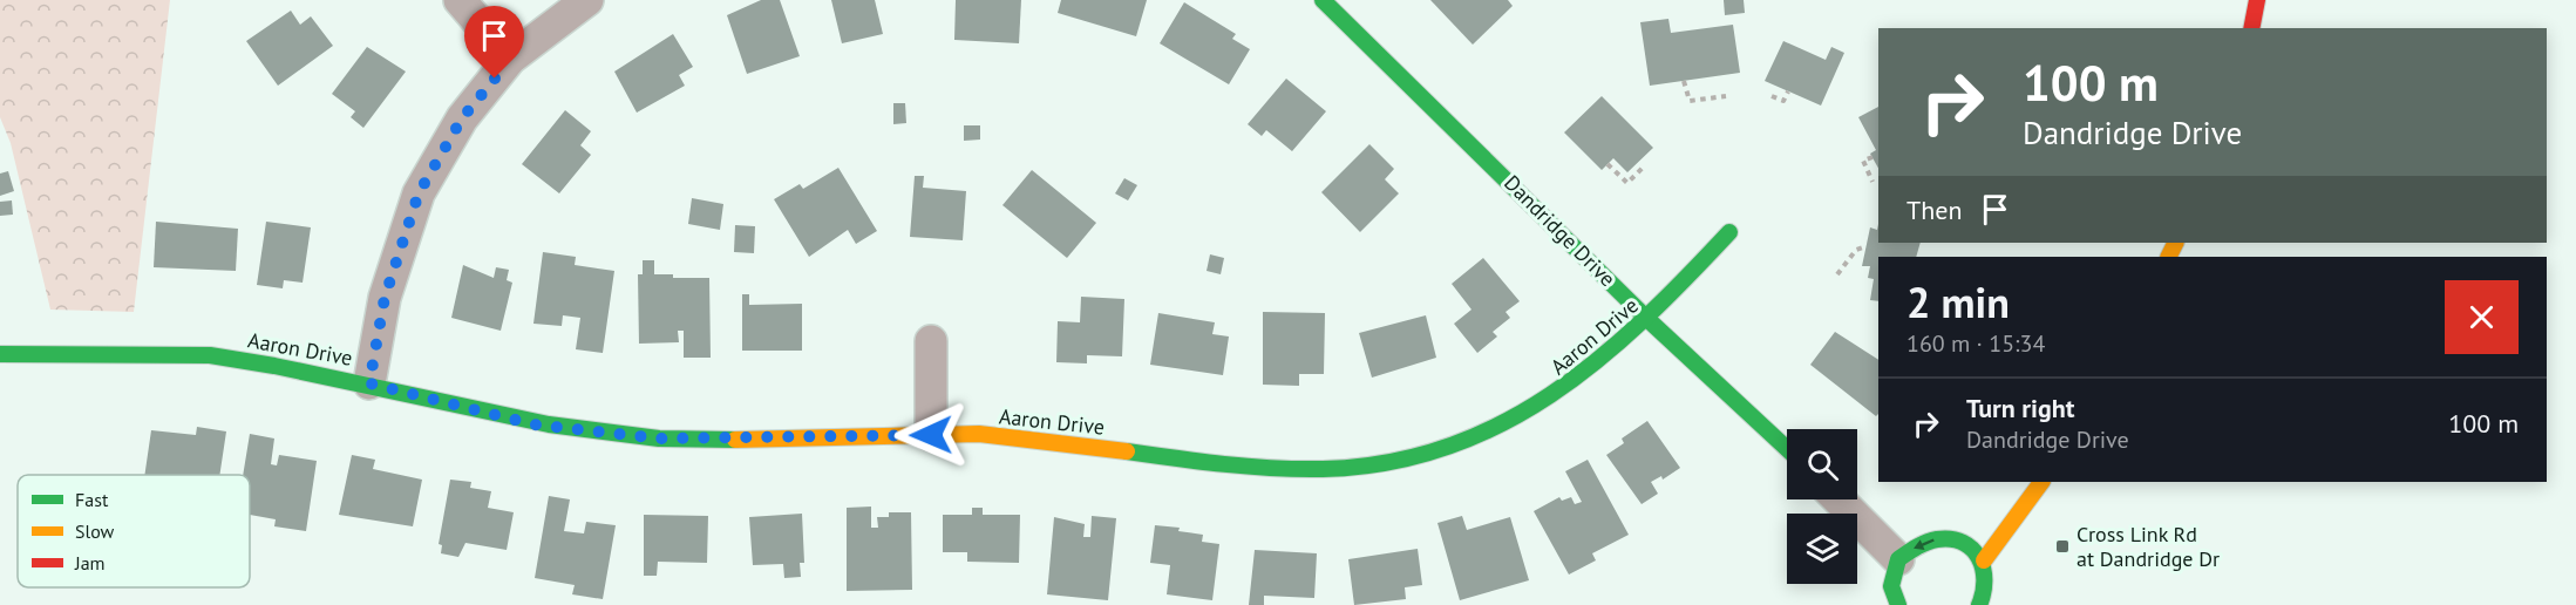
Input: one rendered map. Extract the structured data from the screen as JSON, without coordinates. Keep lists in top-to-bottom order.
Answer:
{
  "streets": {
    "street": ["Dandridge Drive", "Aaron Drive"]
  },
  "crossings": [
    ["Dandridge Drive", "Aaron Drive"]
  ],
  "places": {
    "transit": ["Cross Link Rd at Dandridge Dr"]
  },
  "legend": ["Fast", "Slow", "Jam"],
  "page": {
    "turn": ["100 m", "Dandridge Drive"],
    "then": "Then",
    "heading": ["2 min", "160 m · 15:34"],
    "list": [
      {
        "name": "Turn right",
        "note": "Dandridge Drive",
        "value": "100 m"
      }
    ]
  }
}
